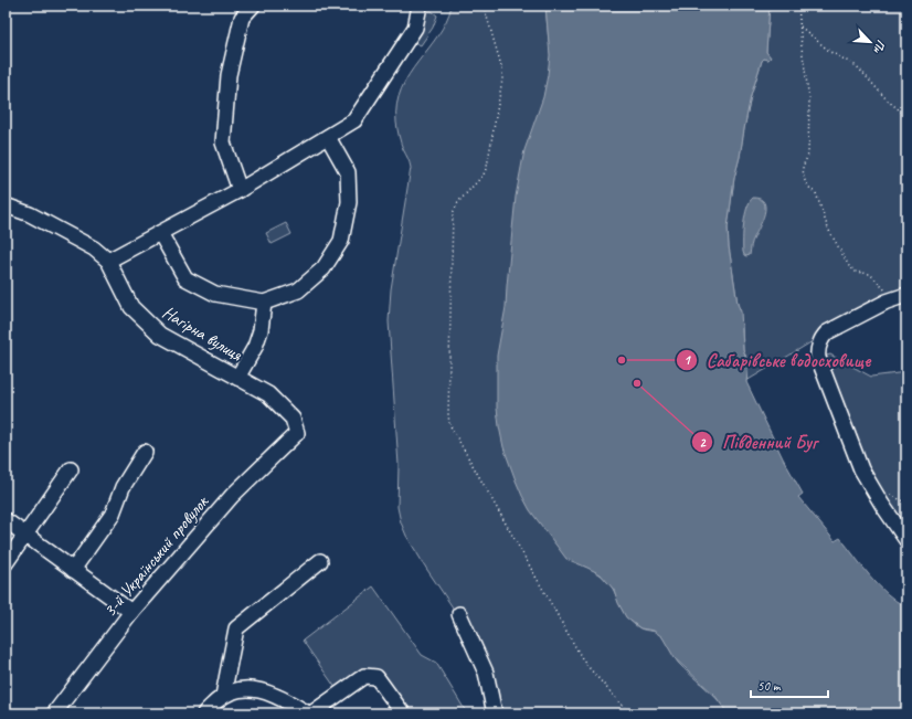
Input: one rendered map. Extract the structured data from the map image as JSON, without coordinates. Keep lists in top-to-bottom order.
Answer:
{
  "streets": {
    "street": ["Нагірна вулиця", "3-й Український провулок"]
  },
  "crossings": [
    ["Нагірна вулиця", "3-й Український провулок"]
  ],
  "places": ["Сабарівське водосховище", "Південний Буг"],
  "scale_bar": "50 m",
  "north": "bottom right"
}
